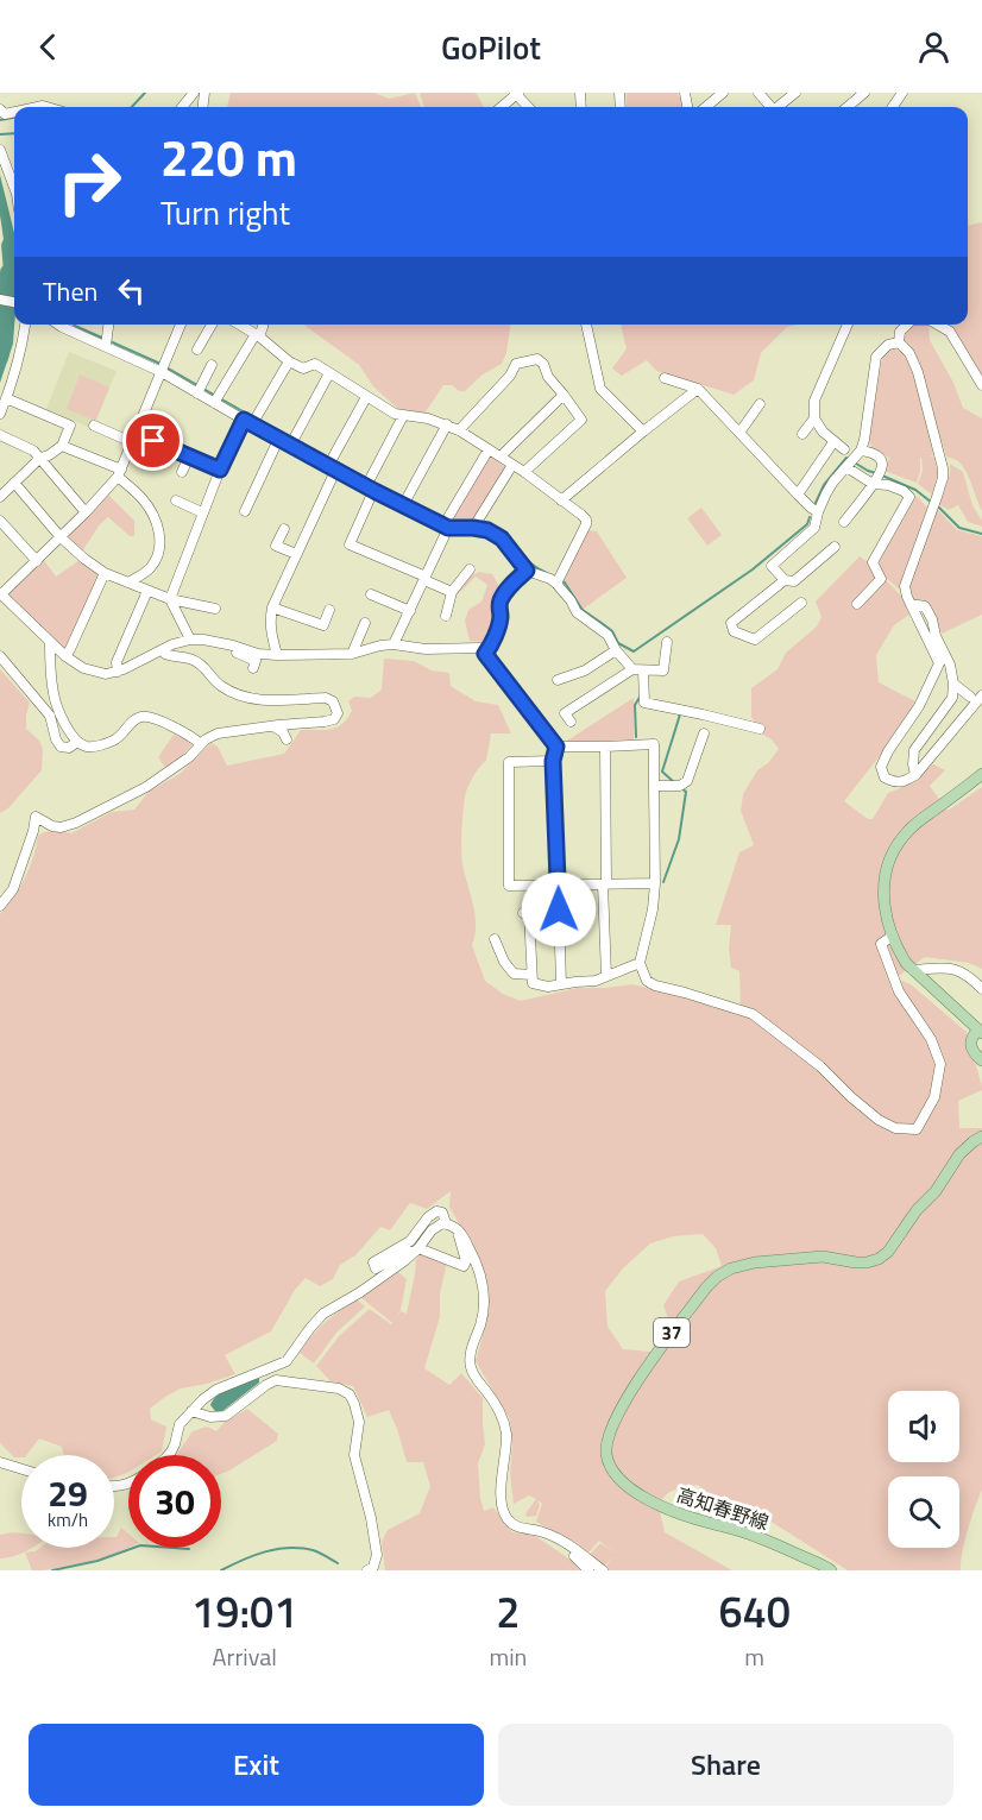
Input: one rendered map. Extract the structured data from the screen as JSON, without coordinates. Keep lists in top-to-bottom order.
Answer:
{
  "streets": {
    "main road": ["37", "高知春野線"]
  },
  "page": {
    "header": "GoPilot",
    "turn": ["220 m", "Turn right"],
    "then": "Then",
    "speed": "29 km/h",
    "limit": "30",
    "eta": [
      "19:01",
      "Arrival",
      "2",
      "min",
      "640",
      "m"
    ],
    "buttons": ["Exit", "Share"]
  }
}
